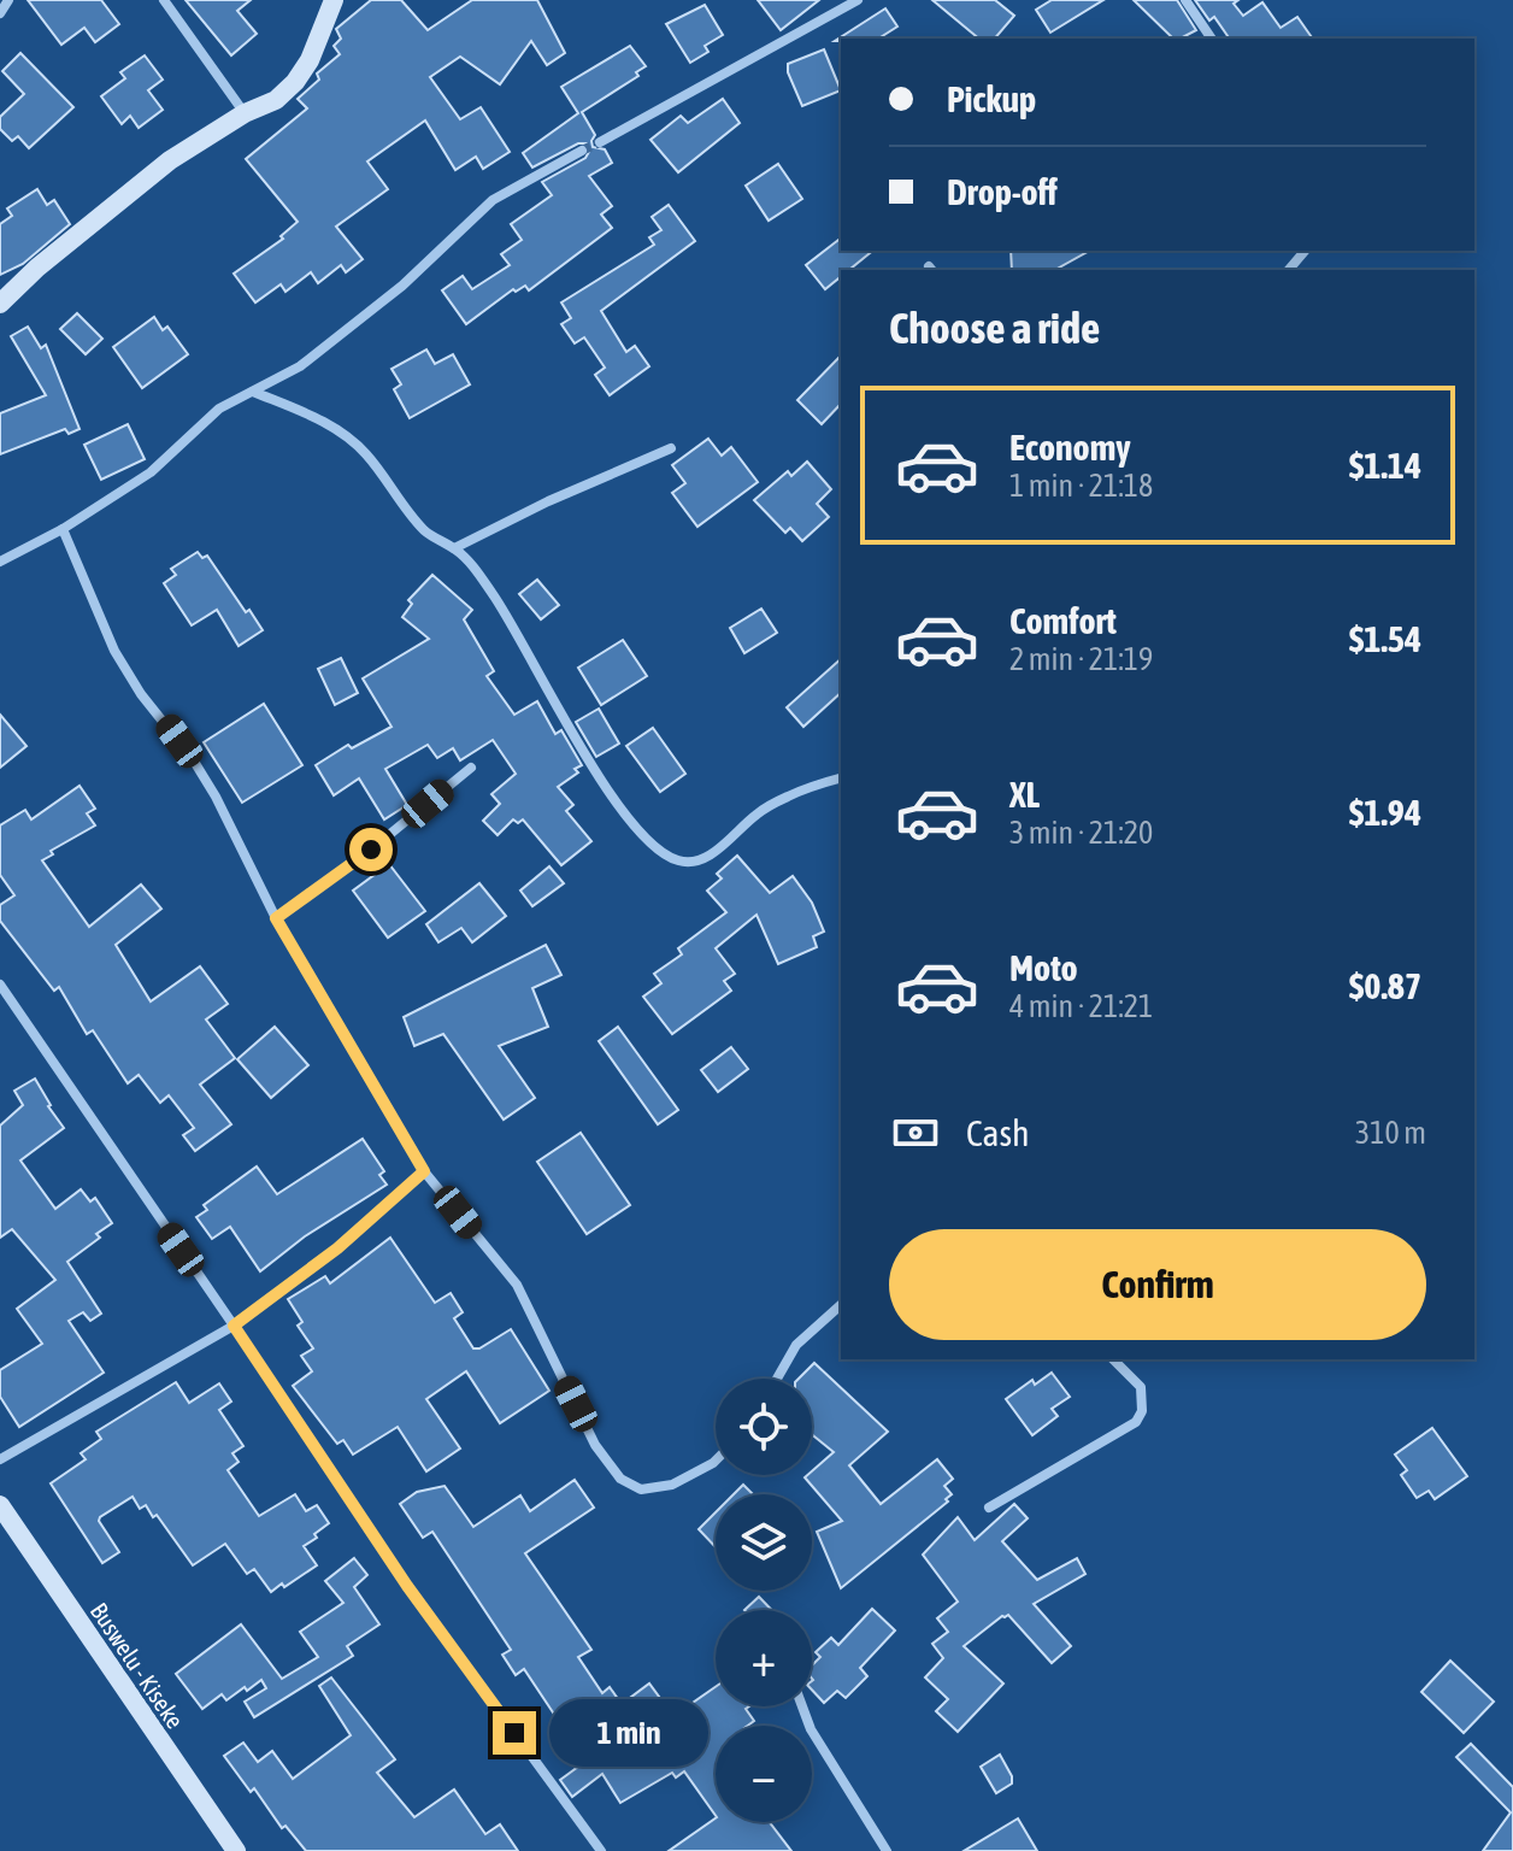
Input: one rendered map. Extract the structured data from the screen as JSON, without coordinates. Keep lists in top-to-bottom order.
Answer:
{
  "streets": {
    "street": ["Buswelu - Kiseke"]
  },
  "page": {
    "banner": ["Pickup", "Drop-off"],
    "heading": "Choose a ride",
    "list": [
      {
        "name": "Economy",
        "note": "1 min · 21:18",
        "value": "$1.14"
      },
      {
        "name": "Comfort",
        "note": "2 min · 21:19",
        "value": "$1.54"
      },
      {
        "name": "XL",
        "note": "3 min · 21:20",
        "value": "$1.94"
      },
      {
        "name": "Moto",
        "note": "4 min · 21:21",
        "value": "$0.87"
      }
    ],
    "pay": ["Cash", "310 m"],
    "buttons": "Confirm",
    "map_buttons": ["+", "−"],
    "bubble": "1 min"
  }
}
